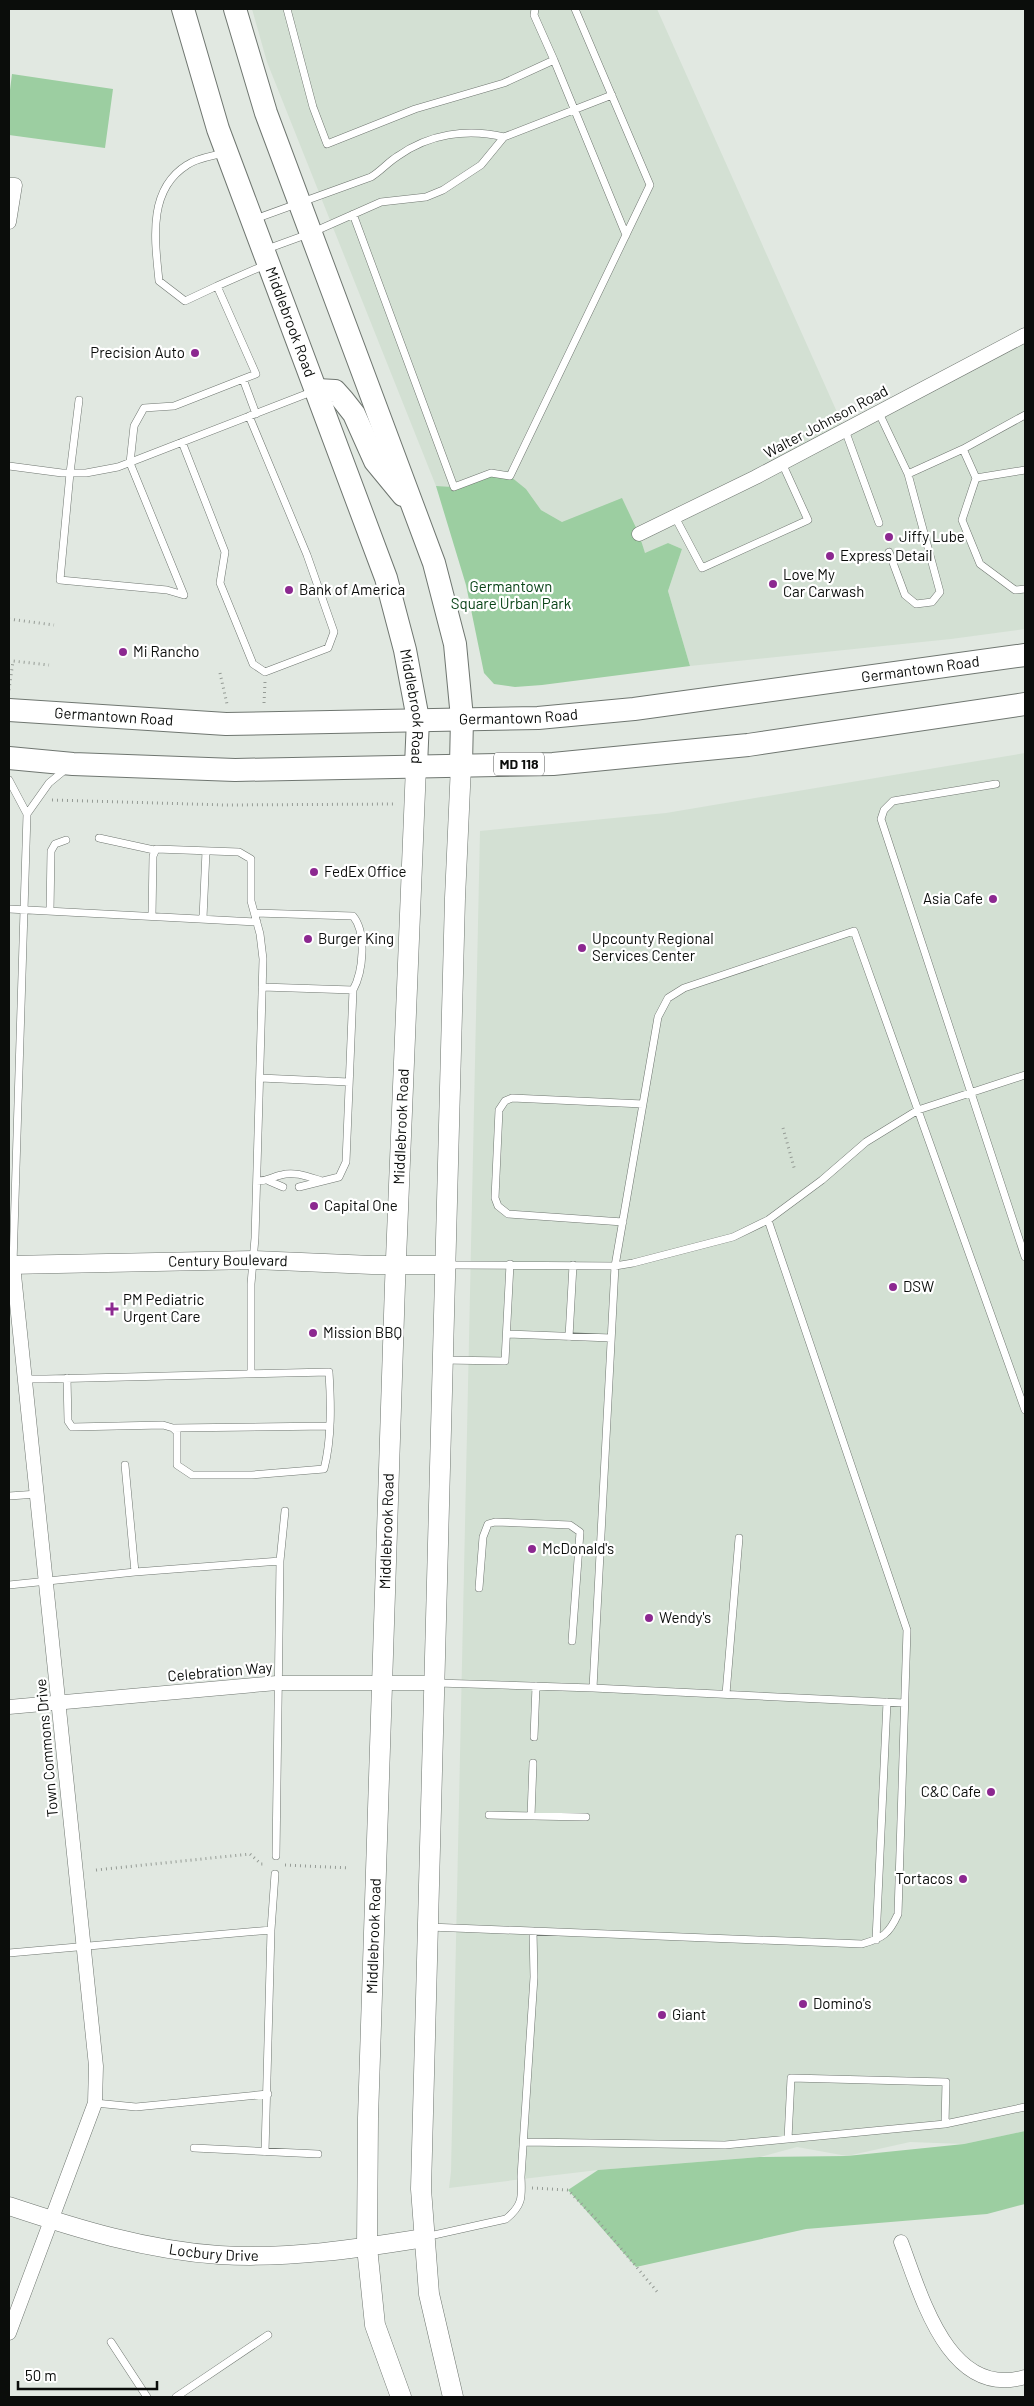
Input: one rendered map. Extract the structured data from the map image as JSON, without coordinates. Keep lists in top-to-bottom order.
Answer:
{
  "streets": {
    "main road": ["Middlebrook Road", "Germantown Road", "MD 118"],
    "street": [
      "Walter Johnson Road",
      "Century Boulevard",
      "Celebration Way",
      "Town Commons Drive",
      "Locbury Drive"
    ]
  },
  "crossings": [
    ["Middlebrook Road", "Germantown Road"],
    ["Middlebrook Road", "MD 118"],
    ["Middlebrook Road", "Century Boulevard"],
    ["Middlebrook Road", "Celebration Way"],
    ["Middlebrook Road", "Locbury Drive"],
    ["Century Boulevard", "Town Commons Drive"],
    ["Celebration Way", "Town Commons Drive"],
    ["Town Commons Drive", "Locbury Drive"]
  ],
  "parks": ["Germantown Square Urban Park"],
  "places": {
    "other": [
      "Precision Auto",
      "Jiffy Lube",
      "Express Detail",
      "Love My Car Carwash",
      "Bank of America",
      "Mi Rancho",
      "FedEx Office",
      "Asia Cafe",
      "Burger King",
      "Upcounty Regional Services Center",
      "Capital One",
      "DSW",
      "Mission BBQ",
      "McDonald's",
      "Wendy's",
      "C&C Cafe",
      "Tortacos",
      "Domino's",
      "Giant"
    ],
    "health": ["PM Pediatric Urgent Care"]
  },
  "scale_bar": "50 m"
}
